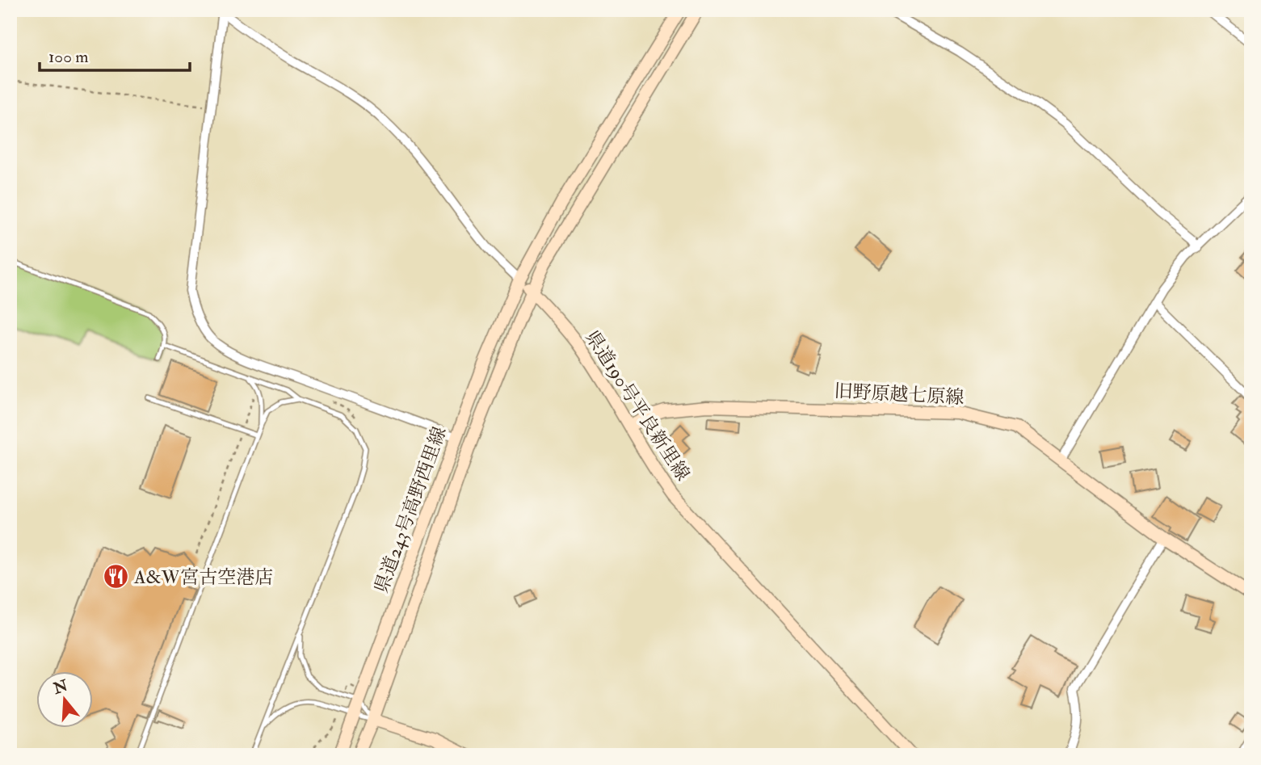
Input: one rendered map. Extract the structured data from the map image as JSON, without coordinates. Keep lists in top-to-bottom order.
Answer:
{
  "streets": {
    "main road": ["旧野原越七原線", "県道190号平良新里線", "県道243号高野西里線"]
  },
  "crossings": [
    ["旧野原越七原線", "県道190号平良新里線"],
    ["県道190号平良新里線", "県道243号高野西里線"]
  ],
  "places": {
    "restaurant": ["A&W宮古空港店"]
  },
  "scale_bar": "100 m",
  "north": "top"
}
